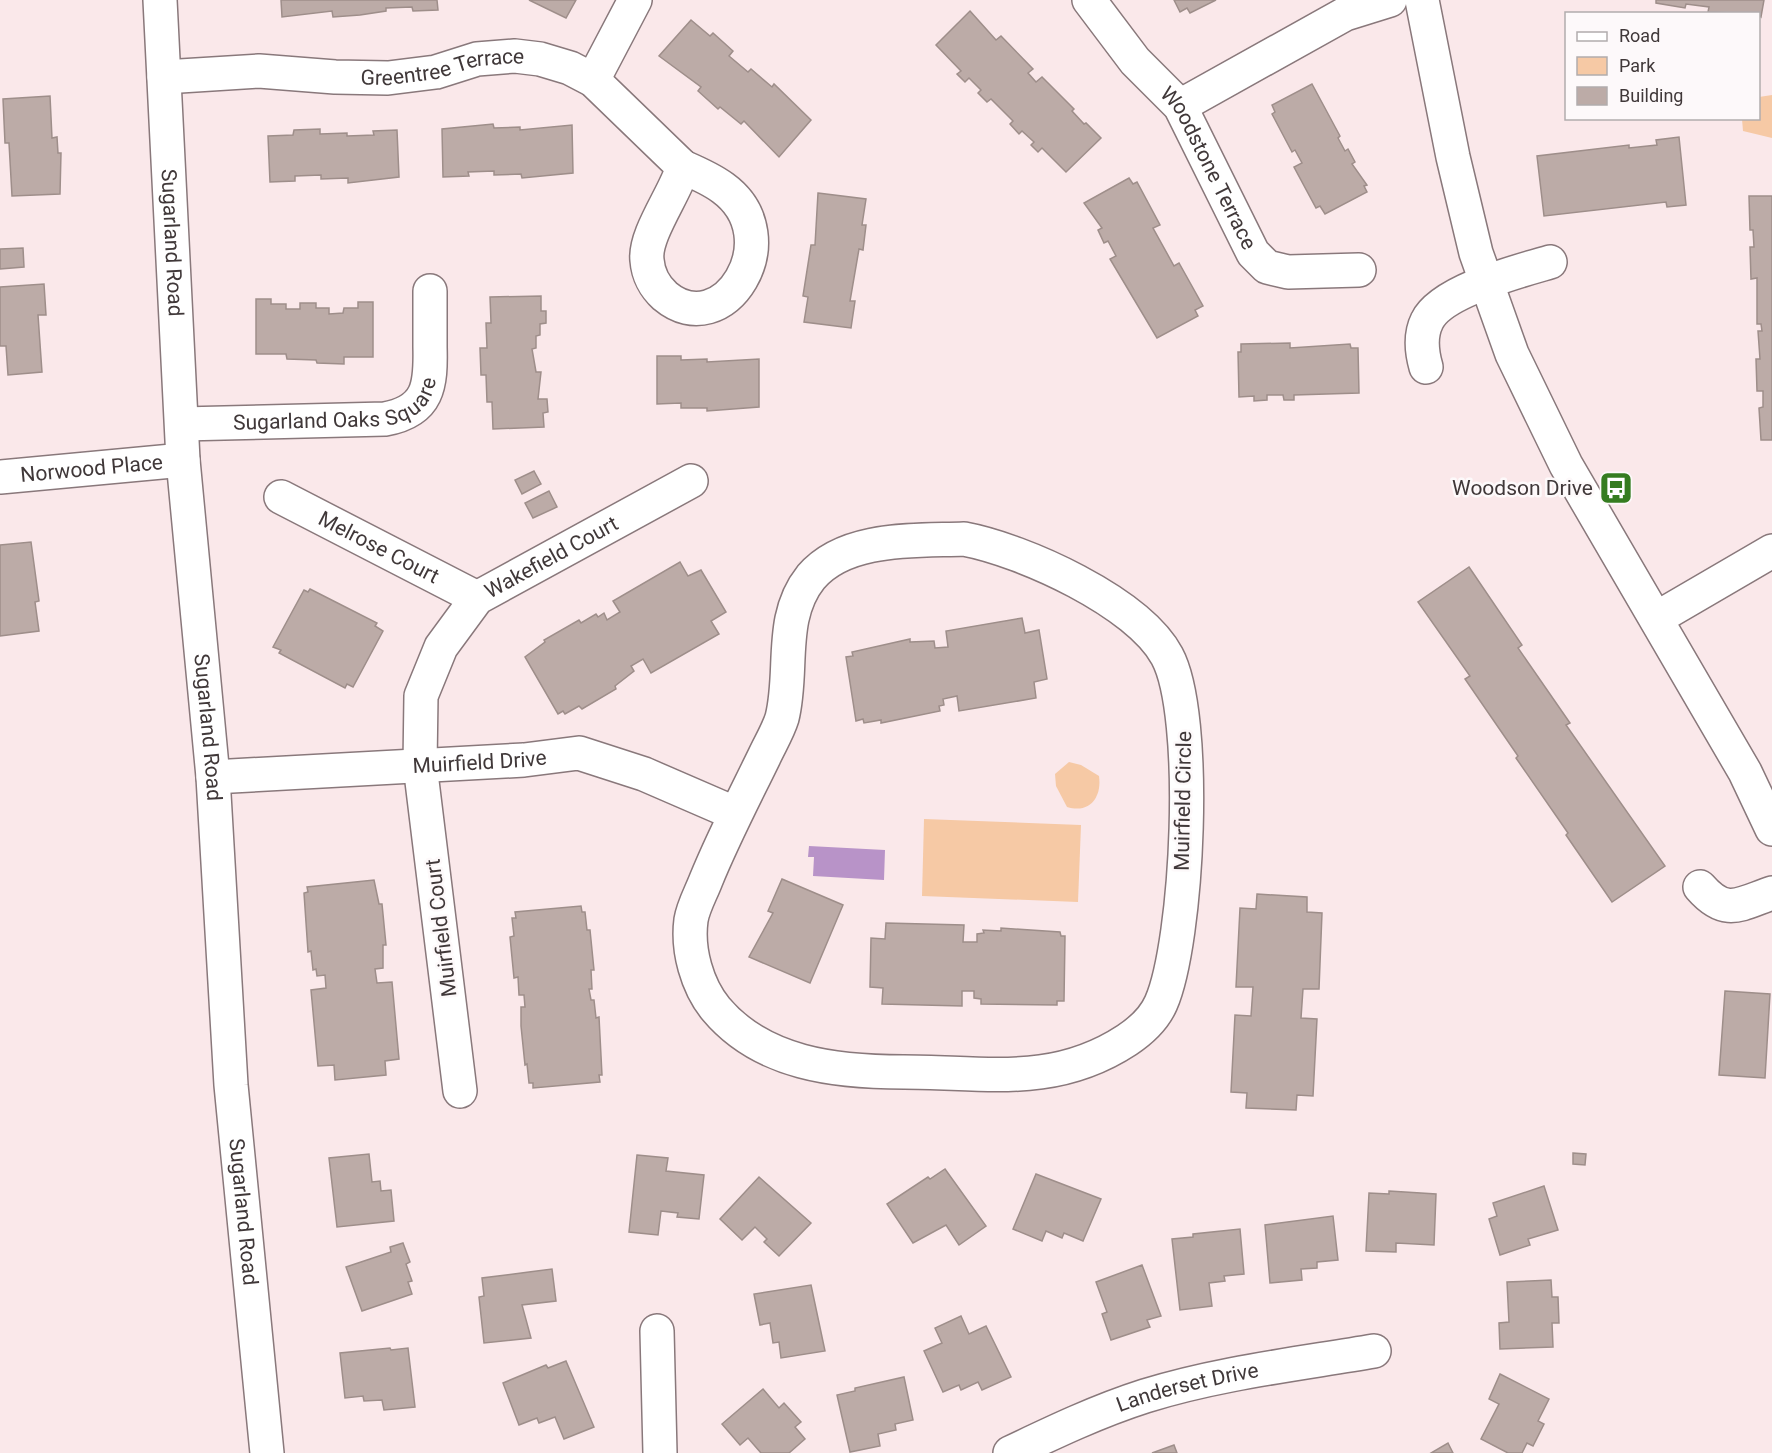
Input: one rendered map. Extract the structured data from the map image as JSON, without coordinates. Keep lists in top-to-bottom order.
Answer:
{
  "streets": {
    "street": [
      "Greentree Terrace",
      "Woodstone Terrace",
      "Sugarland Road",
      "Sugarland Oaks Square",
      "Norwood Place",
      "Melrose Court",
      "Wakefield Court",
      "Muirfield Drive",
      "Muirfield Circle",
      "Muirfield Court",
      "Landerset Drive"
    ]
  },
  "crossings": [
    ["Greentree Terrace", "Sugarland Road"],
    ["Sugarland Road", "Sugarland Oaks Square"],
    ["Sugarland Road", "Norwood Place"],
    ["Sugarland Road", "Muirfield Drive"],
    ["Melrose Court", "Wakefield Court"],
    ["Wakefield Court", "Muirfield Drive"],
    ["Wakefield Court", "Muirfield Court"],
    ["Muirfield Drive", "Muirfield Circle"],
    ["Muirfield Drive", "Muirfield Court"]
  ],
  "places": {
    "bus stop": ["Woodson Drive"]
  },
  "legend": ["Road", "Park", "Building"]
}
